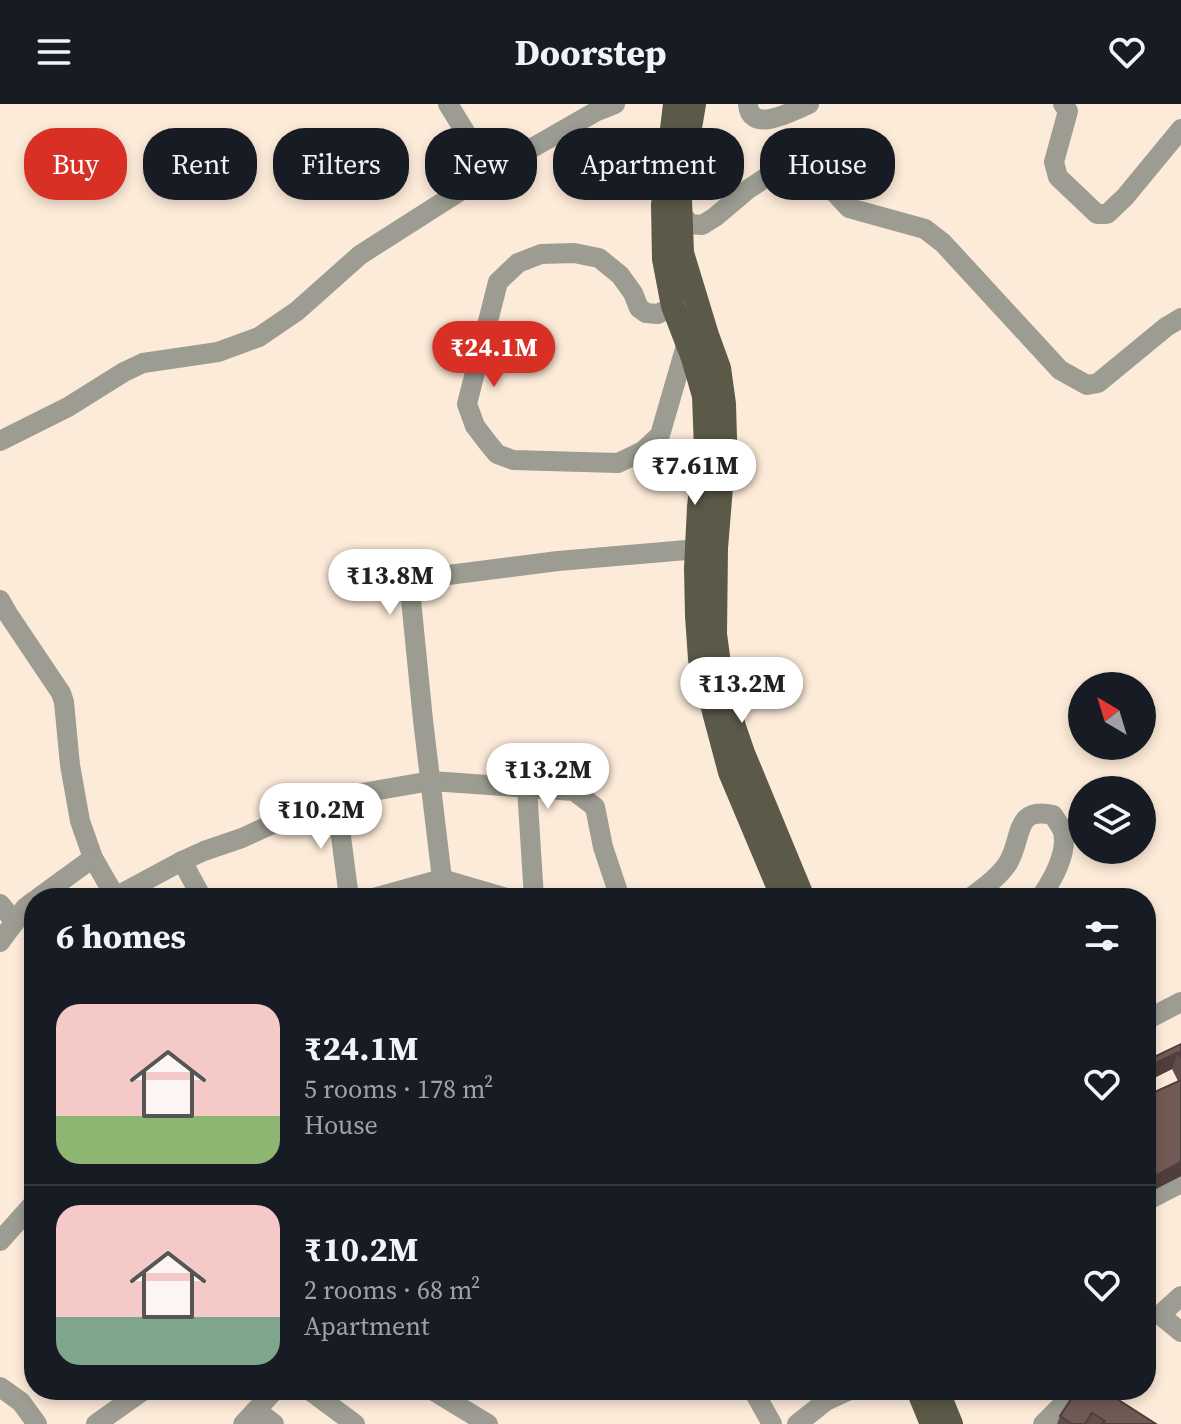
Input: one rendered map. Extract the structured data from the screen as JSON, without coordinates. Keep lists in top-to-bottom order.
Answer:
{
  "north": "top left",
  "page": {
    "header": "Doorstep",
    "chip": [
      "Buy",
      "Rent",
      "Filters",
      "New",
      "Apartment",
      "House"
    ],
    "price": [
      "₹24.1M",
      "₹7.61M",
      "₹13.8M",
      "₹13.2M",
      "₹13.2M",
      "₹10.2M"
    ],
    "heading": "6 homes",
    "list": [
      {
        "name": "₹24.1M",
        "note": "5 rooms · 178 m² · House"
      },
      {
        "name": "₹10.2M",
        "note": "2 rooms · 68 m² · Apartment"
      }
    ]
  }
}
